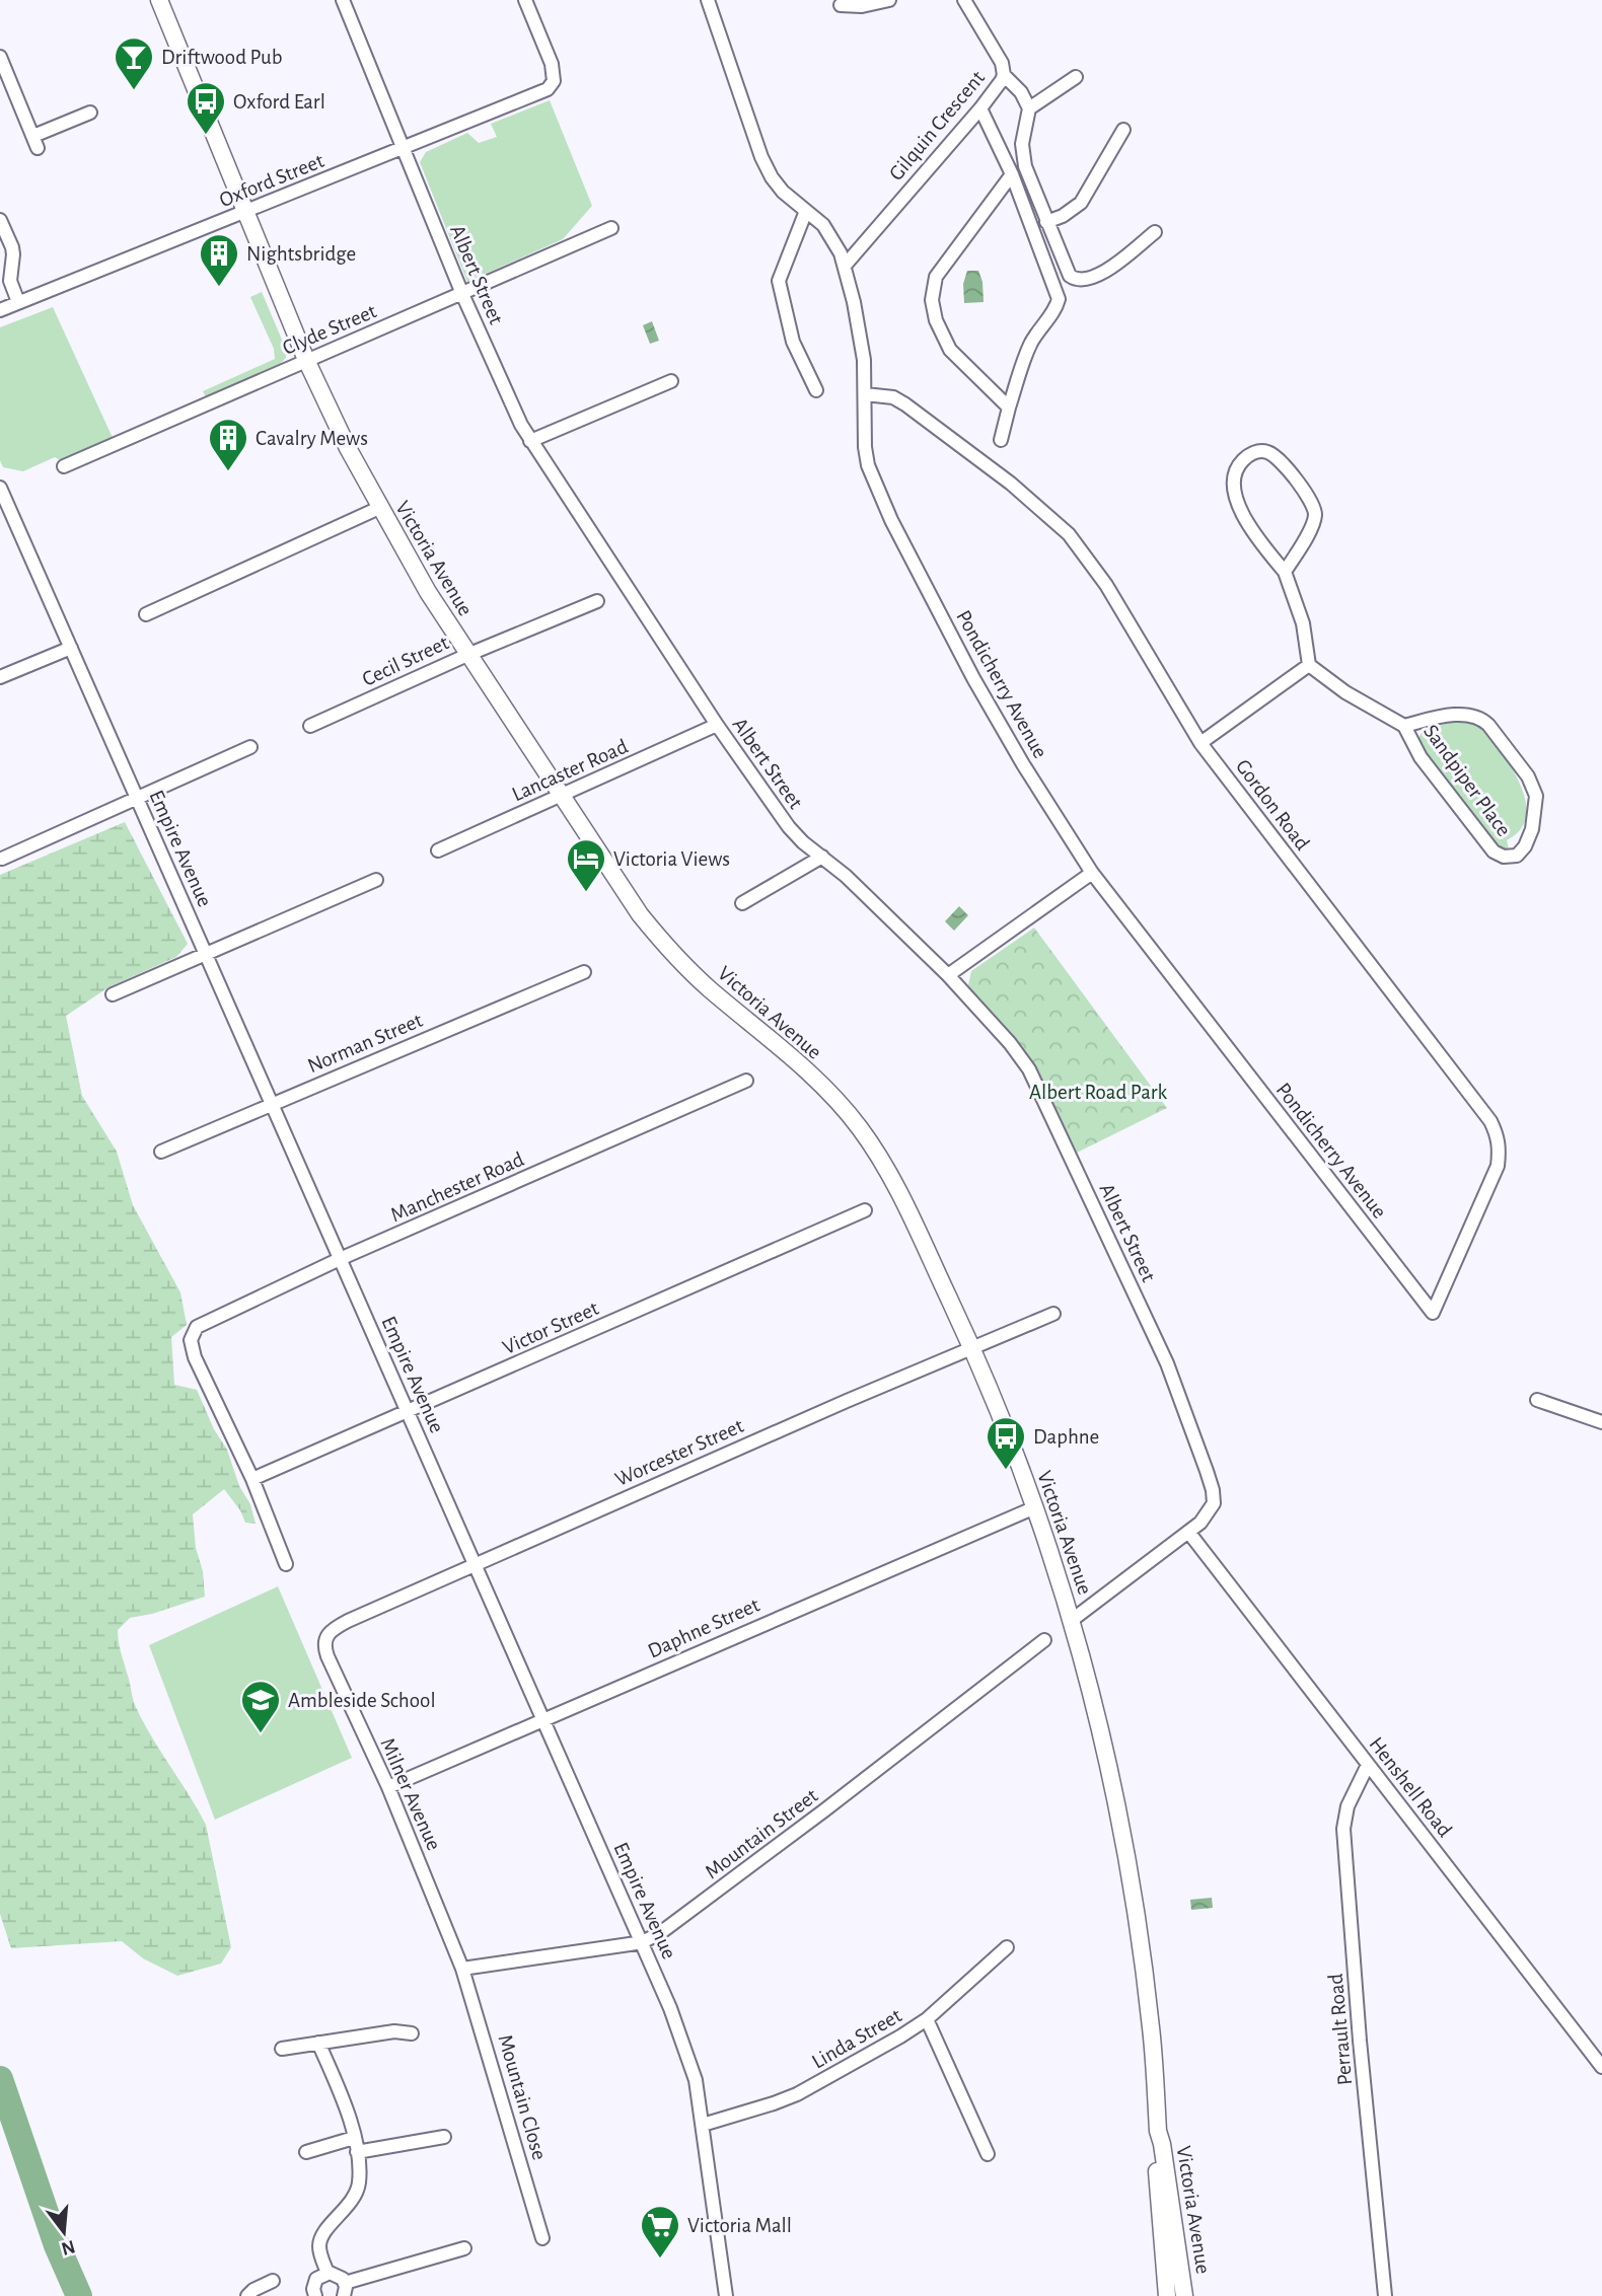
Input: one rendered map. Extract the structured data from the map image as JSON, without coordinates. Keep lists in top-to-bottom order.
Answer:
{
  "streets": {
    "street": [
      "Gilquin Crescent",
      "Oxford Street",
      "Albert Street",
      "Clyde Street",
      "Victoria Avenue",
      "Cecil Street",
      "Pondicherry Avenue",
      "Lancaster Road",
      "Sandpiper Place",
      "Gordon Road",
      "Empire Avenue",
      "Norman Street",
      "Manchester Road",
      "Victor Street",
      "Worcester Street",
      "Daphne Street",
      "Henshell Road",
      "Milner Avenue",
      "Mountain Street",
      "Perrault Road",
      "Linda Street",
      "Mountain Close"
    ]
  },
  "crossings": [
    ["Gilquin Crescent", "Pondicherry Avenue"],
    ["Oxford Street", "Albert Street"],
    ["Oxford Street", "Victoria Avenue"],
    ["Albert Street", "Clyde Street"],
    ["Albert Street", "Lancaster Road"],
    ["Albert Street", "Henshell Road"],
    ["Clyde Street", "Victoria Avenue"],
    ["Victoria Avenue", "Cecil Street"],
    ["Victoria Avenue", "Lancaster Road"],
    ["Victoria Avenue", "Worcester Street"],
    ["Victoria Avenue", "Daphne Street"],
    ["Pondicherry Avenue", "Gordon Road"],
    ["Empire Avenue", "Norman Street"],
    ["Empire Avenue", "Manchester Road"],
    ["Empire Avenue", "Victor Street"],
    ["Empire Avenue", "Worcester Street"],
    ["Empire Avenue", "Daphne Street"],
    ["Empire Avenue", "Mountain Street"],
    ["Empire Avenue", "Linda Street"],
    ["Manchester Road", "Victor Street"],
    ["Worcester Street", "Milner Avenue"],
    ["Daphne Street", "Milner Avenue"],
    ["Henshell Road", "Perrault Road"],
    ["Milner Avenue", "Mountain Street"],
    ["Milner Avenue", "Mountain Close"],
    ["Mountain Street", "Mountain Close"]
  ],
  "parks": ["Albert Road Park"],
  "places": {
    "bar": ["Driftwood Pub"],
    "bus stop": ["Oxford Earl", "Daphne"],
    "building": ["Nightsbridge", "Cavalry Mews"],
    "hotel": ["Victoria Views"],
    "school or university": ["Ambleside School"],
    "supermarket": ["Victoria Mall"]
  },
  "north": "bottom"
}
